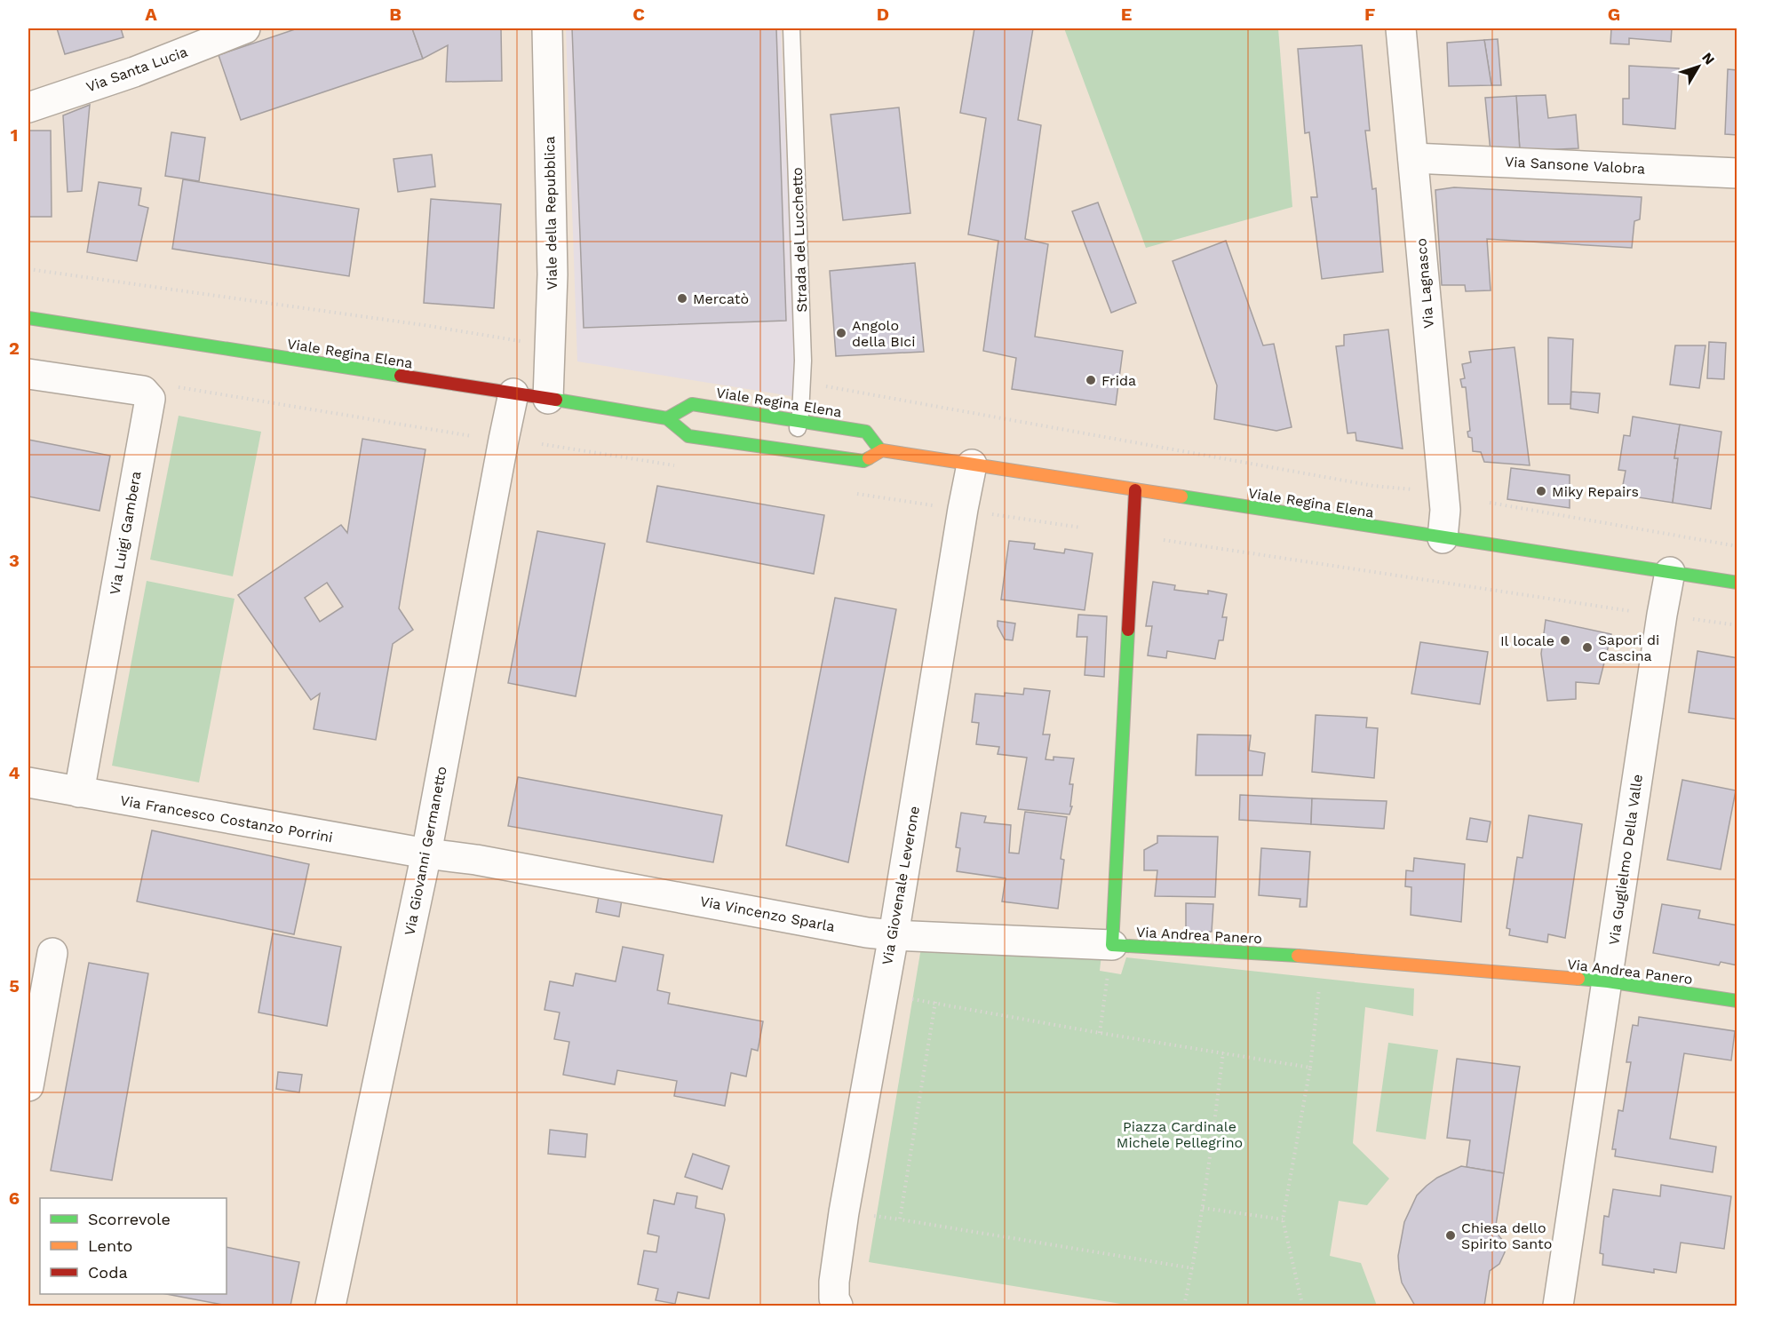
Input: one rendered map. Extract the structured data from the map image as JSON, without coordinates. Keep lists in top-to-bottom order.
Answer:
{
  "streets": {
    "main road": ["Viale Regina Elena", "Via Andrea Panero"],
    "street": [
      "Via Santa Lucia",
      "Via Sansone Valobra",
      "Viale della Repubblica",
      "Via Lagnasco",
      "Via Luigi Gambera",
      "Via Francesco Costanzo Porrini",
      "Via Giovanni Germanetto",
      "Via Guglielmo Della Valle",
      "Via Giovenale Leverone",
      "Via Vincenzo Sparla"
    ],
    "lane": ["Strada del Lucchetto"]
  },
  "crossings": [
    ["Via Sansone Valobra", "Via Lagnasco"],
    ["Viale della Repubblica", "Viale Regina Elena"],
    ["Strada del Lucchetto", "Viale Regina Elena"],
    ["Via Lagnasco", "Viale Regina Elena"],
    ["Viale Regina Elena", "Via Giovanni Germanetto"],
    ["Viale Regina Elena", "Via Guglielmo Della Valle"],
    ["Viale Regina Elena", "Via Giovenale Leverone"],
    ["Via Luigi Gambera", "Via Francesco Costanzo Porrini"],
    ["Via Francesco Costanzo Porrini", "Via Giovanni Germanetto"],
    ["Via Francesco Costanzo Porrini", "Via Vincenzo Sparla"],
    ["Via Giovanni Germanetto", "Via Vincenzo Sparla"],
    ["Via Guglielmo Della Valle", "Via Andrea Panero"],
    ["Via Giovenale Leverone", "Via Vincenzo Sparla"],
    ["Via Vincenzo Sparla", "Via Andrea Panero"]
  ],
  "parks": ["Piazza Cardinale Michele Pellegrino"],
  "places": [
    "Mercatò",
    "Angolo della BIci",
    "Frida",
    "Miky Repairs",
    "Il locale",
    "Sapori di Cascina",
    "Chiesa dello Spirito Santo"
  ],
  "legend": ["Scorrevole", "Lento", "Coda"],
  "north": "top right",
  "grid": {
    "columns": [
      "A",
      "B",
      "C",
      "D",
      "E",
      "F",
      "G"
    ],
    "rows": [
      "1",
      "2",
      "3",
      "4",
      "5",
      "6"
    ]
  }
}
